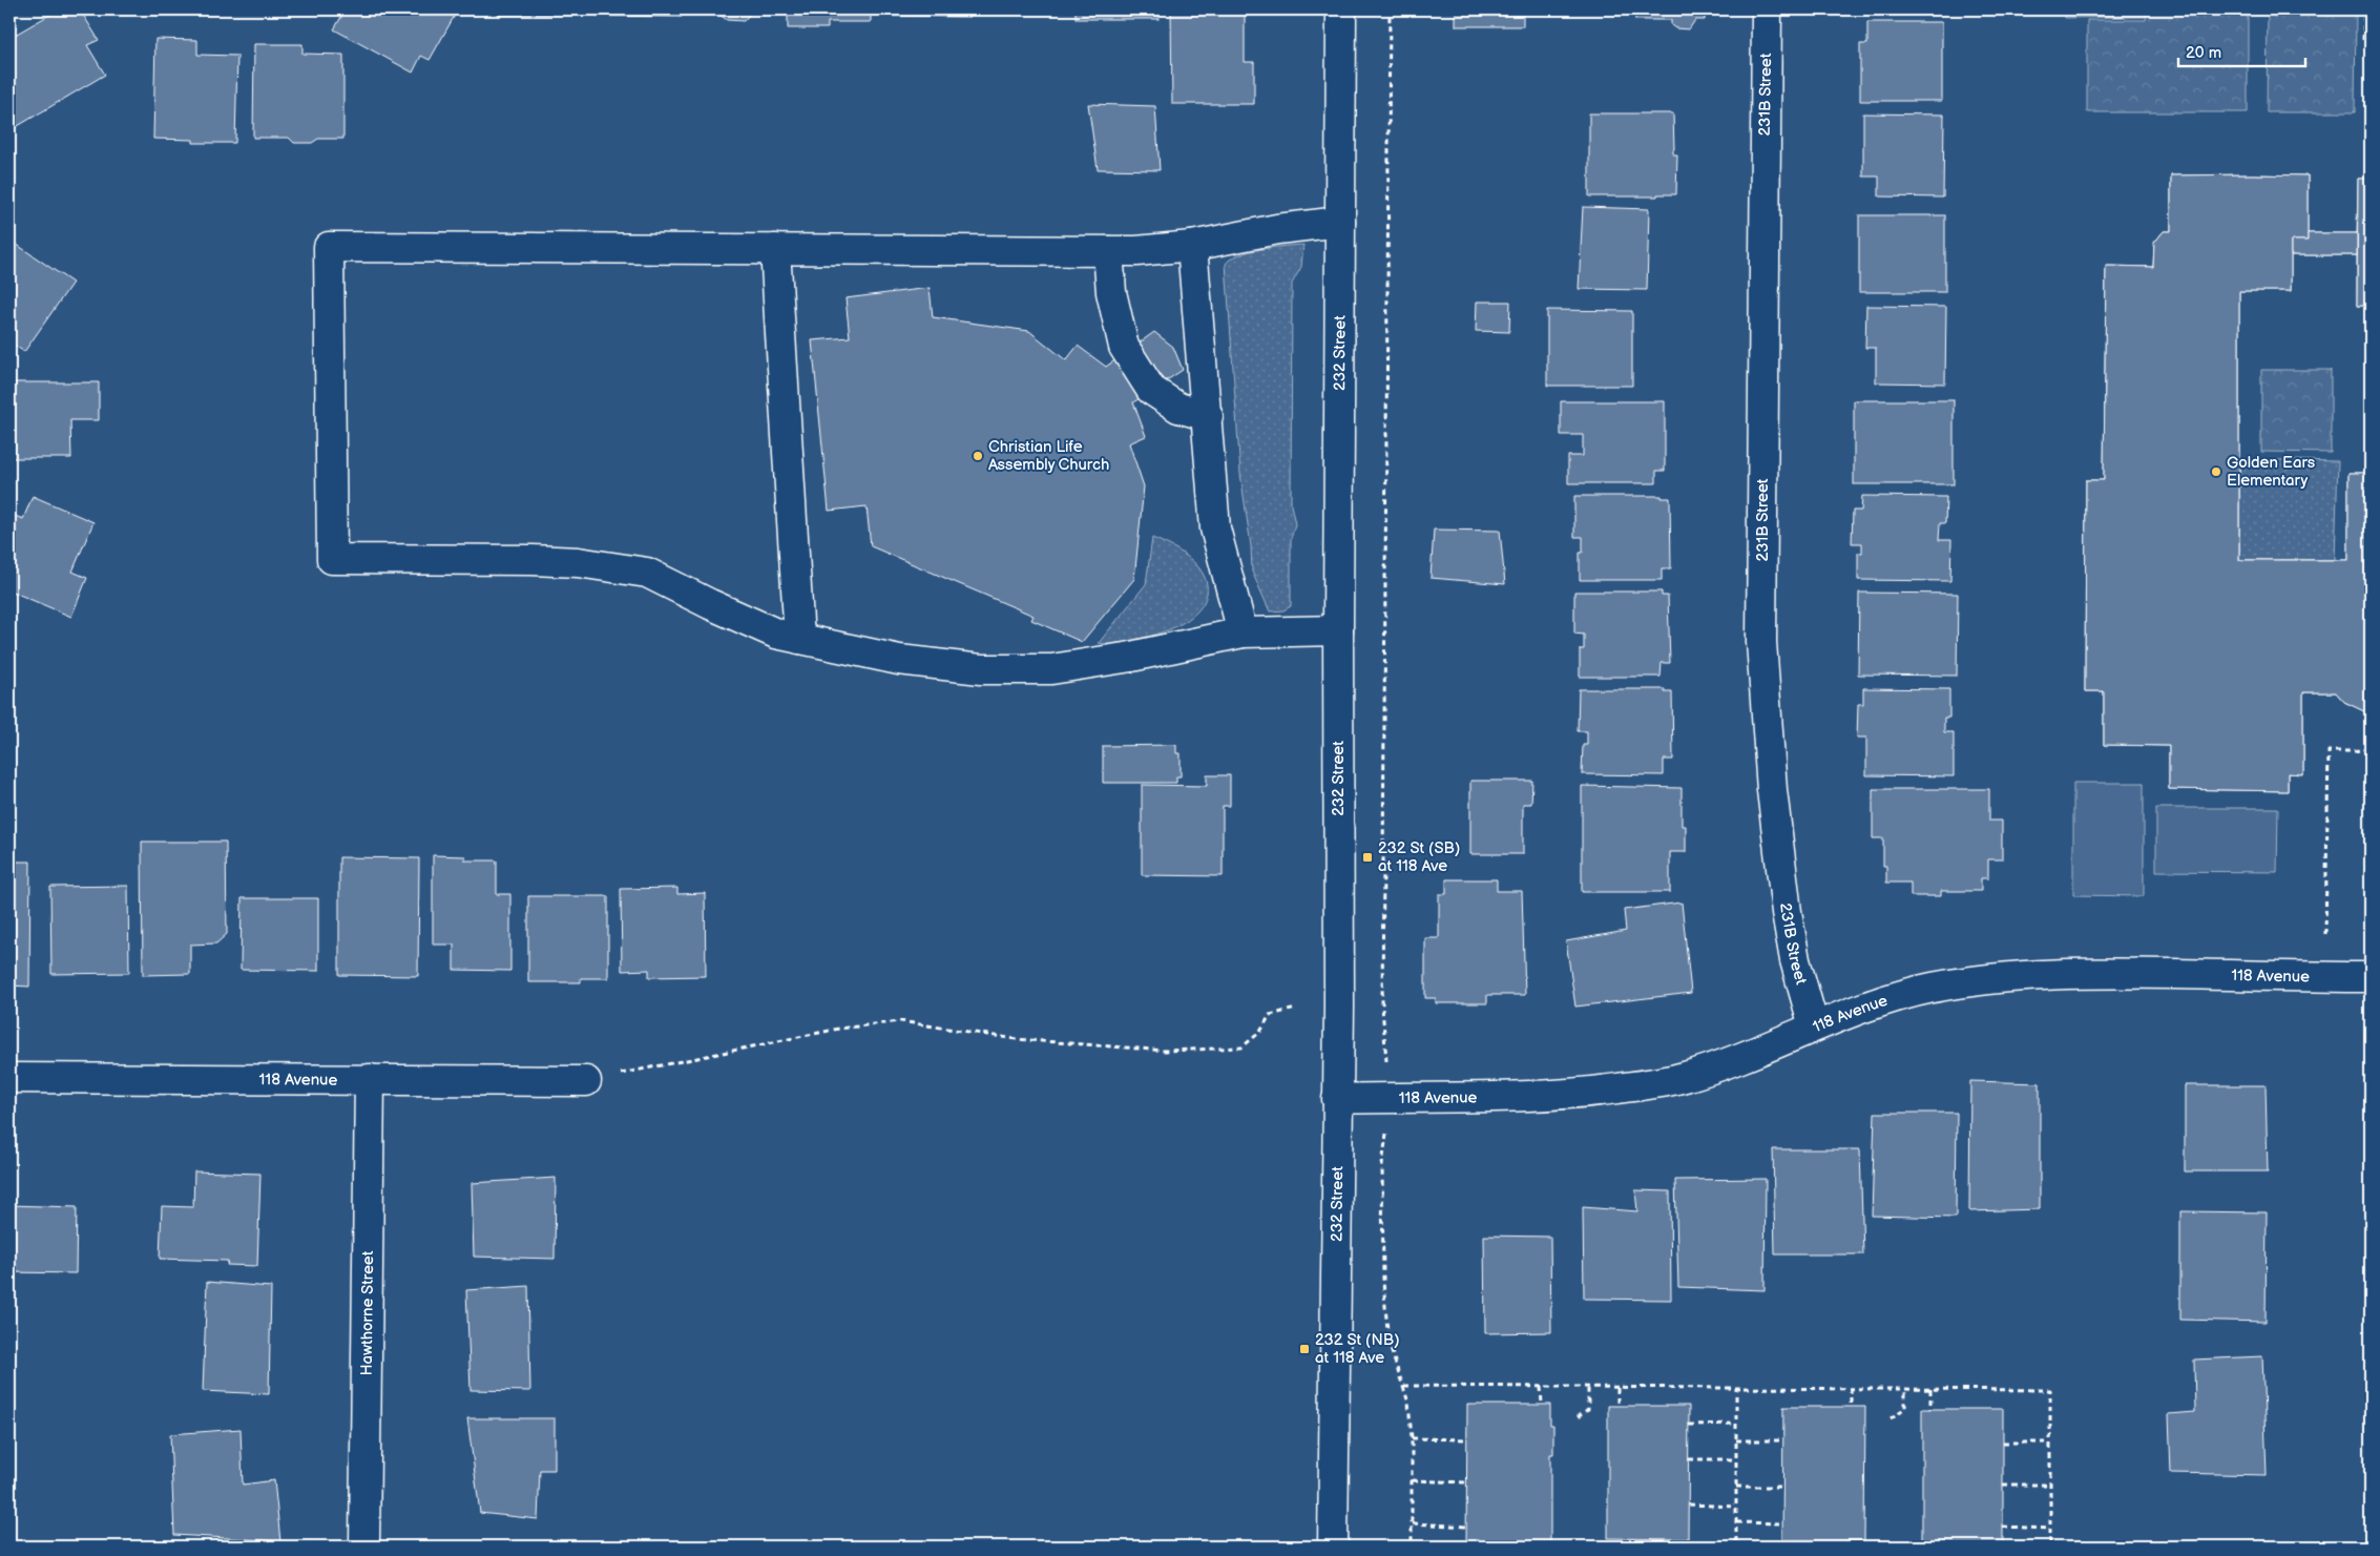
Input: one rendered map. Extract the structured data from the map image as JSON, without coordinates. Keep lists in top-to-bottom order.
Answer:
{
  "streets": {
    "street": [
      "231B Street",
      "232 Street",
      "118 Avenue",
      "Hawthorne Street"
    ]
  },
  "crossings": [
    ["231B Street", "118 Avenue"],
    ["232 Street", "118 Avenue"],
    ["118 Avenue", "Hawthorne Street"]
  ],
  "places": {
    "other": ["Christian Life Assembly Church", "Golden Ears Elementary"],
    "transit": ["232 St (SB) at 118 Ave", "232 St (NB) at 118 Ave"]
  },
  "scale_bar": "20 m"
}
